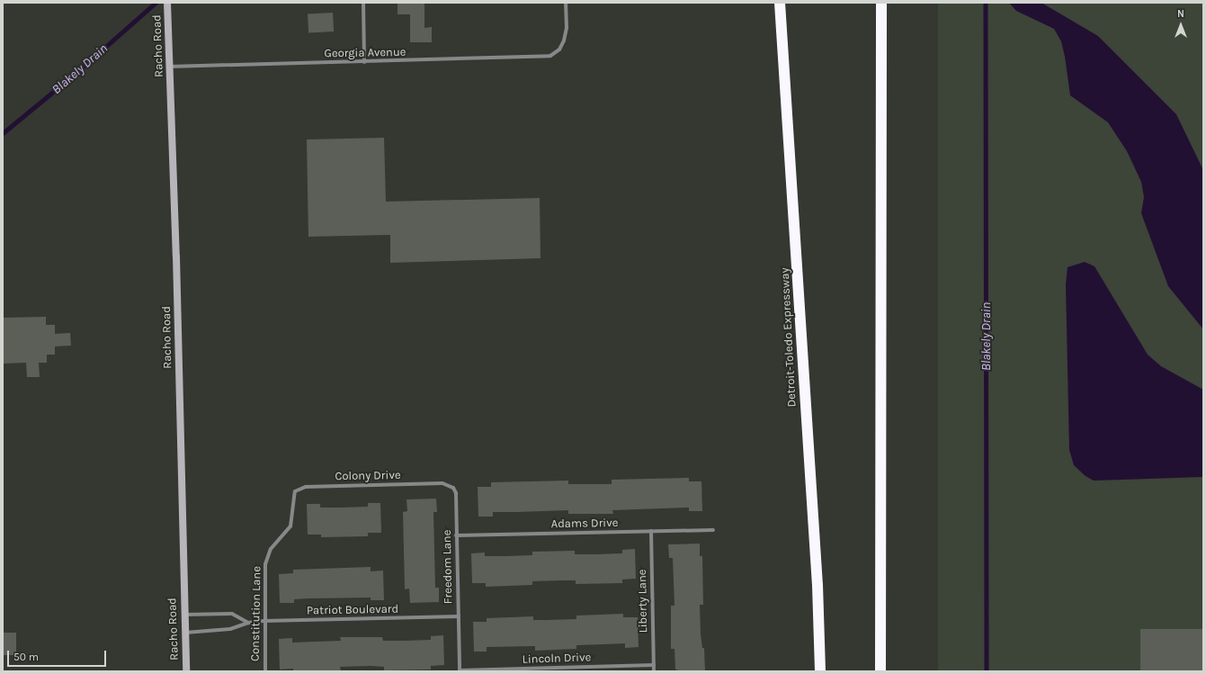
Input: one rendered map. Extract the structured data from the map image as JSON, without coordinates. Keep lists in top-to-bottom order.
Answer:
{
  "streets": {
    "highway": ["Detroit-Toledo Expressway"],
    "street": [
      "Racho Road",
      "Georgia Avenue",
      "Colony Drive",
      "Adams Drive",
      "Freedom Lane",
      "Liberty Lane",
      "Patriot Boulevard",
      "Constitution Lane",
      "Lincoln Drive"
    ]
  },
  "crossings": [
    ["Racho Road", "Georgia Avenue"],
    ["Racho Road", "Patriot Boulevard"],
    ["Colony Drive", "Freedom Lane"],
    ["Colony Drive", "Constitution Lane"],
    ["Adams Drive", "Freedom Lane"],
    ["Adams Drive", "Liberty Lane"],
    ["Freedom Lane", "Patriot Boulevard"],
    ["Freedom Lane", "Lincoln Drive"],
    ["Liberty Lane", "Lincoln Drive"],
    ["Patriot Boulevard", "Constitution Lane"]
  ],
  "water": ["Blakely Drain"],
  "scale_bar": "50 m",
  "north": "top"
}
